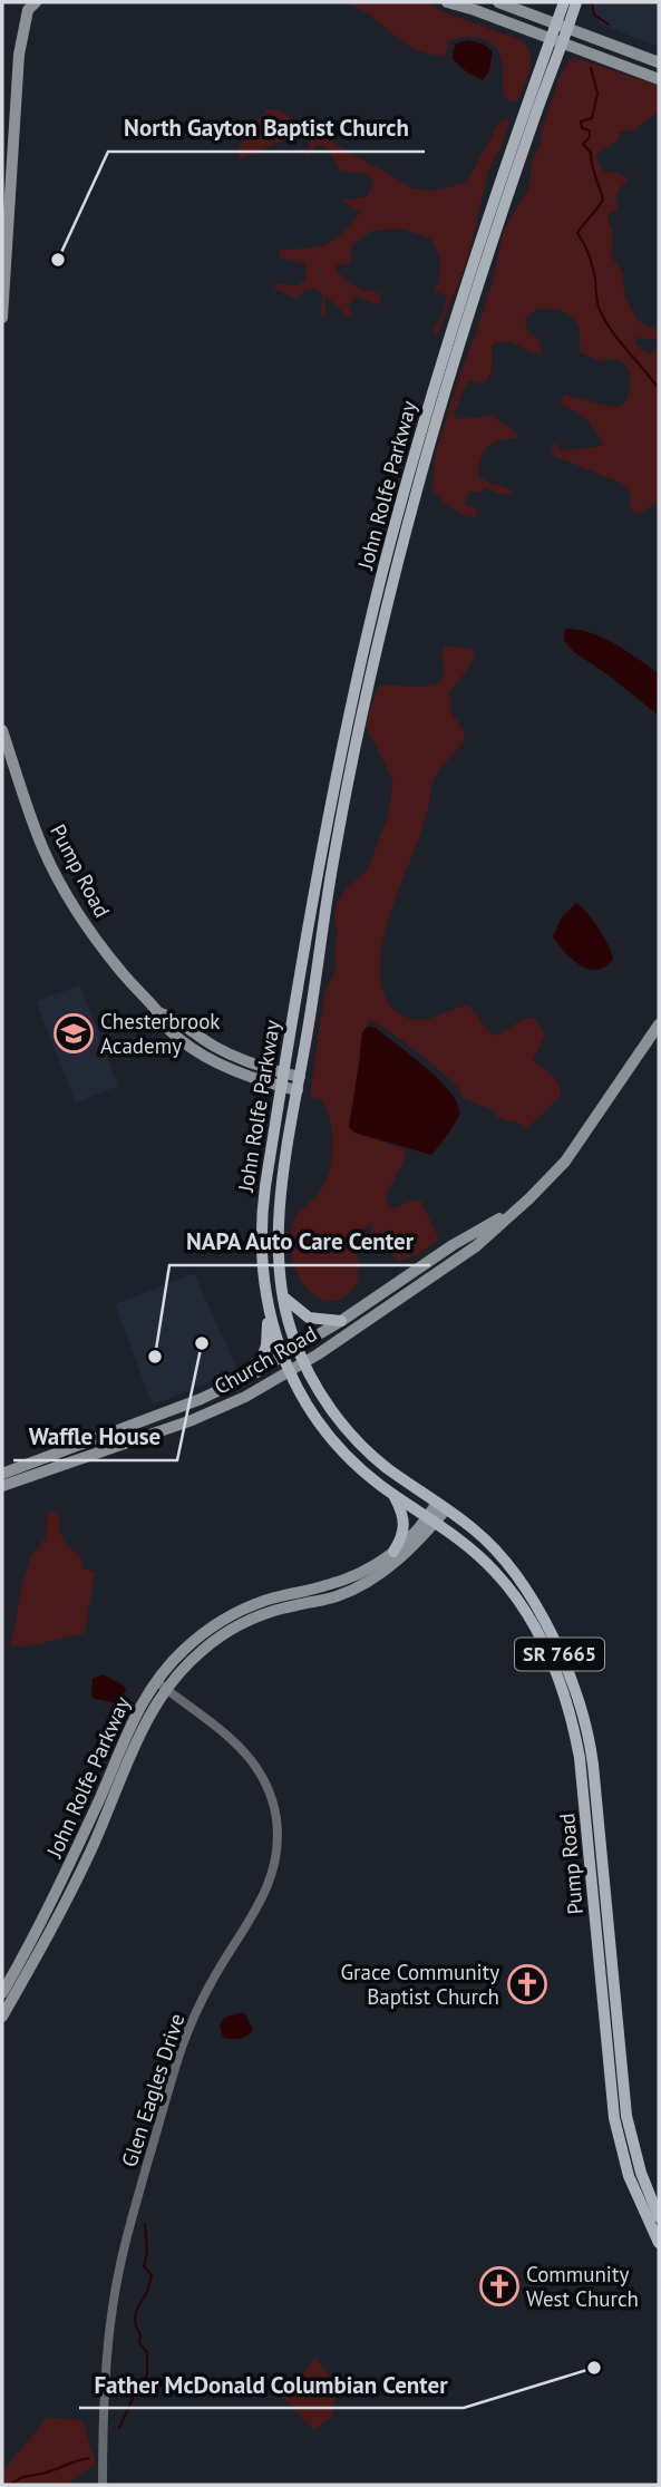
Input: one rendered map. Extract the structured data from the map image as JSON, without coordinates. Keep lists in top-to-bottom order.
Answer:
{
  "streets": {
    "main road": [
      "John Rolfe Parkway",
      "Pump Road",
      "Church Road",
      "SR 7665"
    ],
    "street": ["Glen Eagles Drive"]
  },
  "crossings": [
    ["John Rolfe Parkway", "Pump Road"],
    ["John Rolfe Parkway", "Church Road"],
    ["John Rolfe Parkway", "Glen Eagles Drive"]
  ],
  "places": {
    "other": [
      "North Gayton Baptist Church",
      "Waffle House",
      "NAPA Auto Care Center",
      "Father McDonald Columbian Center"
    ],
    "school or university": ["Chesterbrook Academy"],
    "church": ["Grace Community Baptist Church", "Community West Church"]
  }
}
